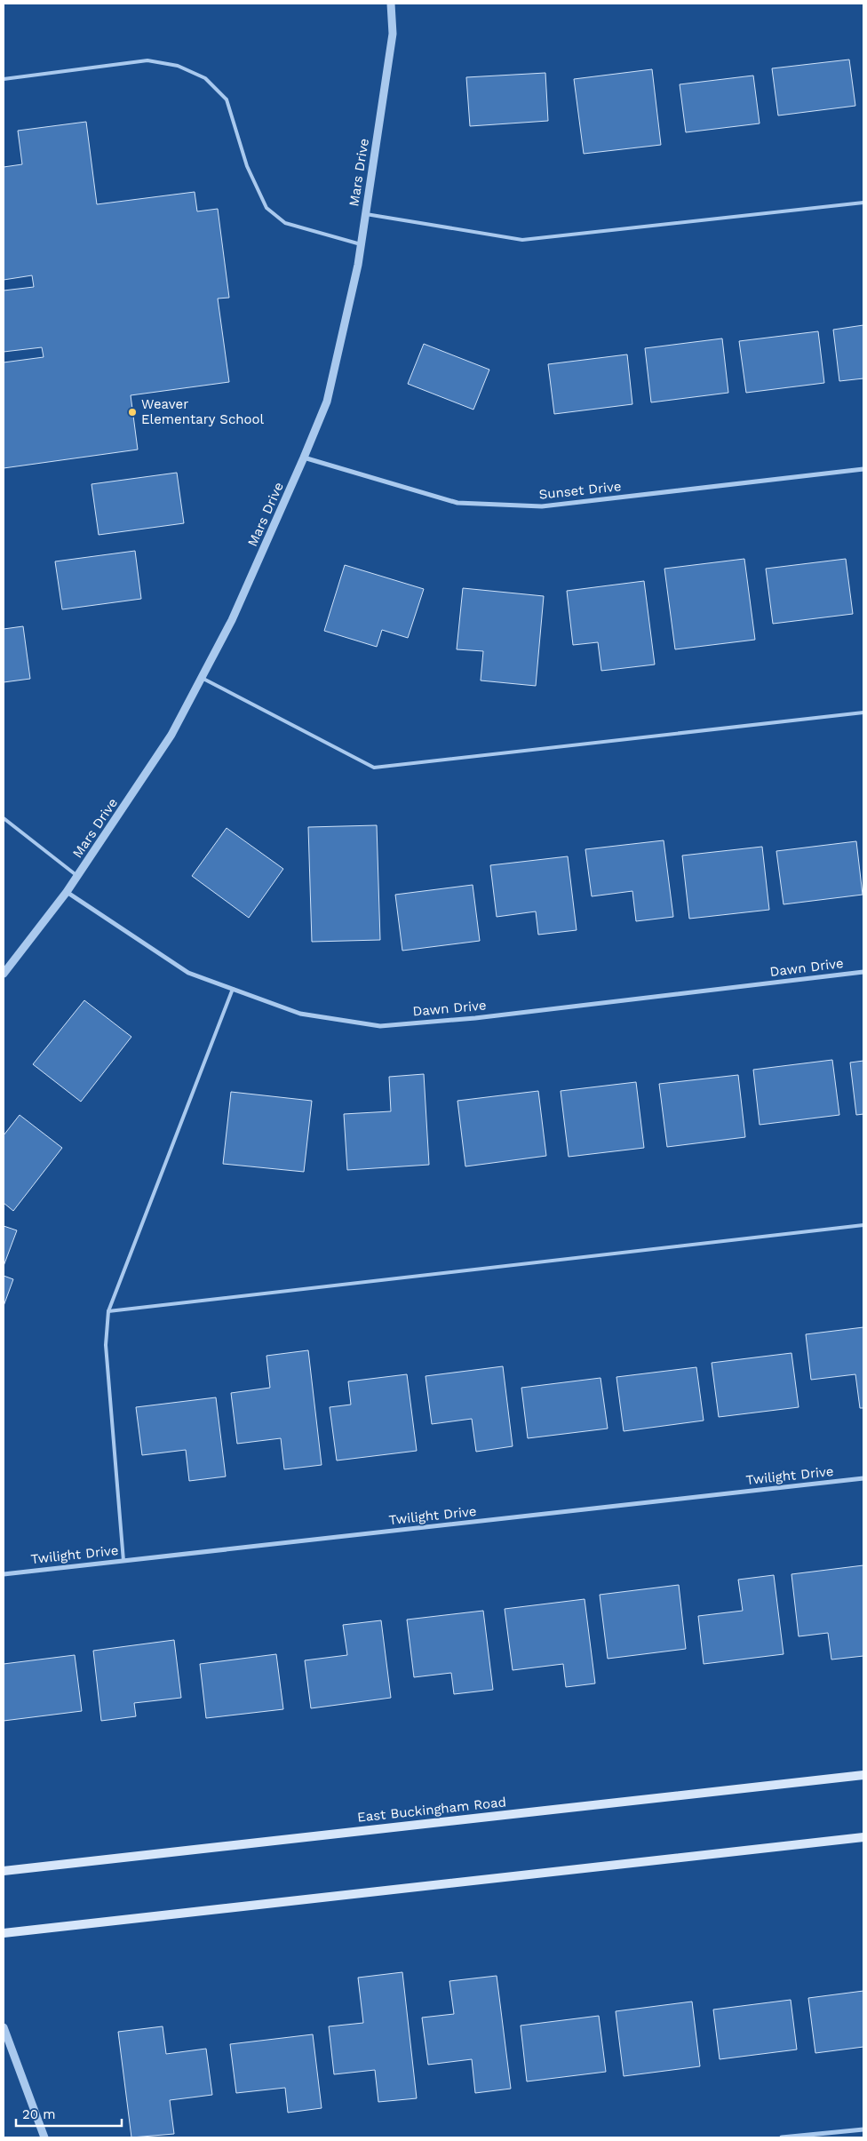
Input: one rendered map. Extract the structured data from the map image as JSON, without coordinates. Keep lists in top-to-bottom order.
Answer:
{
  "streets": {
    "main road": ["East Buckingham Road"],
    "street": [
      "Mars Drive",
      "Sunset Drive",
      "Dawn Drive",
      "Twilight Drive"
    ]
  },
  "crossings": [
    ["Mars Drive", "Sunset Drive"],
    ["Mars Drive", "Dawn Drive"]
  ],
  "places": ["Weaver Elementary School"],
  "scale_bar": "20 m"
}
